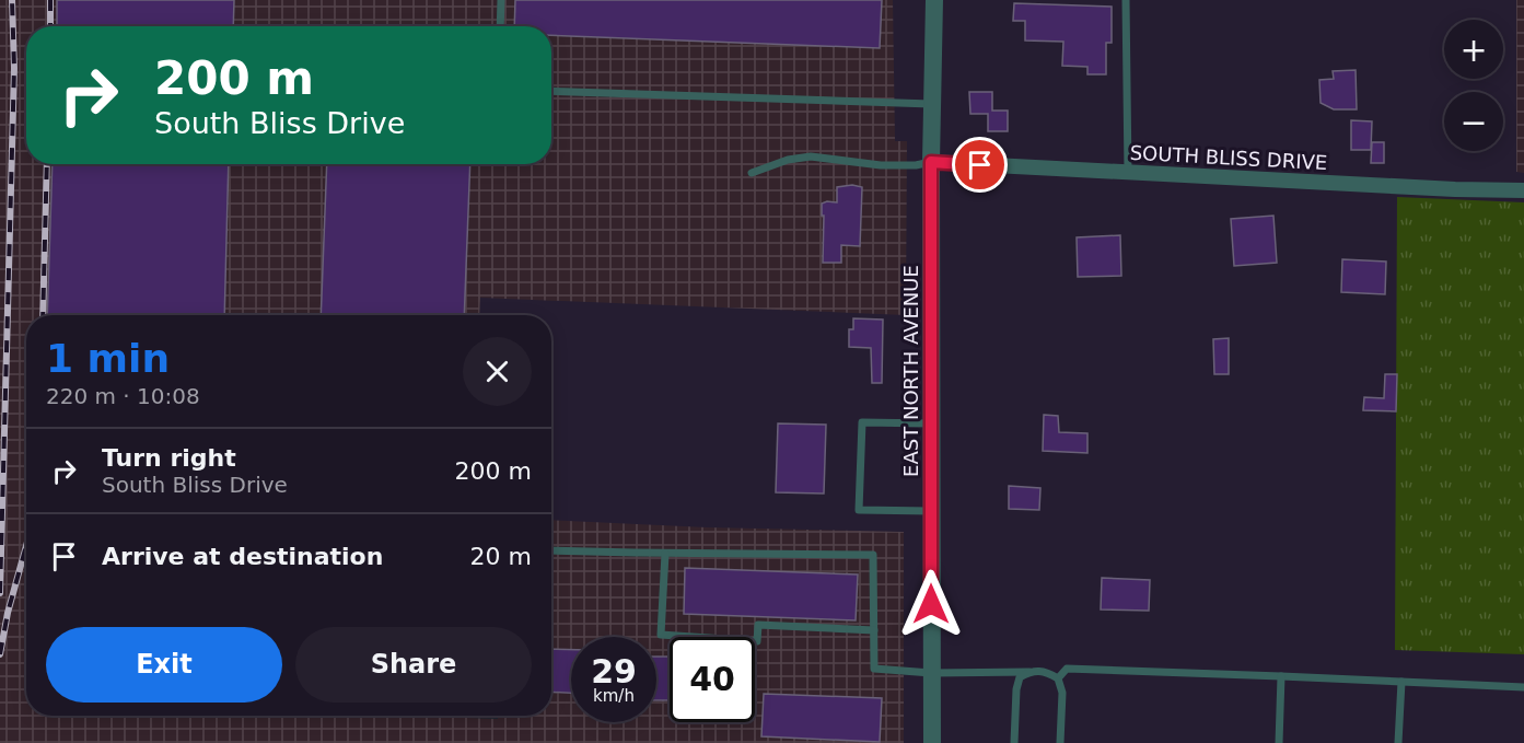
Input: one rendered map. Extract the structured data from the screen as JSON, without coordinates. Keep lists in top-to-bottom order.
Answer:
{
  "streets": {
    "street": ["SOUTH BLISS DRIVE", "EAST NORTH AVENUE"]
  },
  "crossings": [
    ["SOUTH BLISS DRIVE", "EAST NORTH AVENUE"]
  ],
  "page": {
    "map_buttons": ["+", "−"],
    "turn": ["200 m", "South Bliss Drive"],
    "heading": ["1 min", "220 m · 10:08"],
    "list": [
      {
        "name": "Turn right",
        "note": "South Bliss Drive",
        "value": "200 m"
      },
      {
        "name": "Arrive at destination",
        "value": "20 m"
      }
    ],
    "buttons": ["Exit", "Share"],
    "speed": "29 km/h",
    "limit": "40"
  }
}
